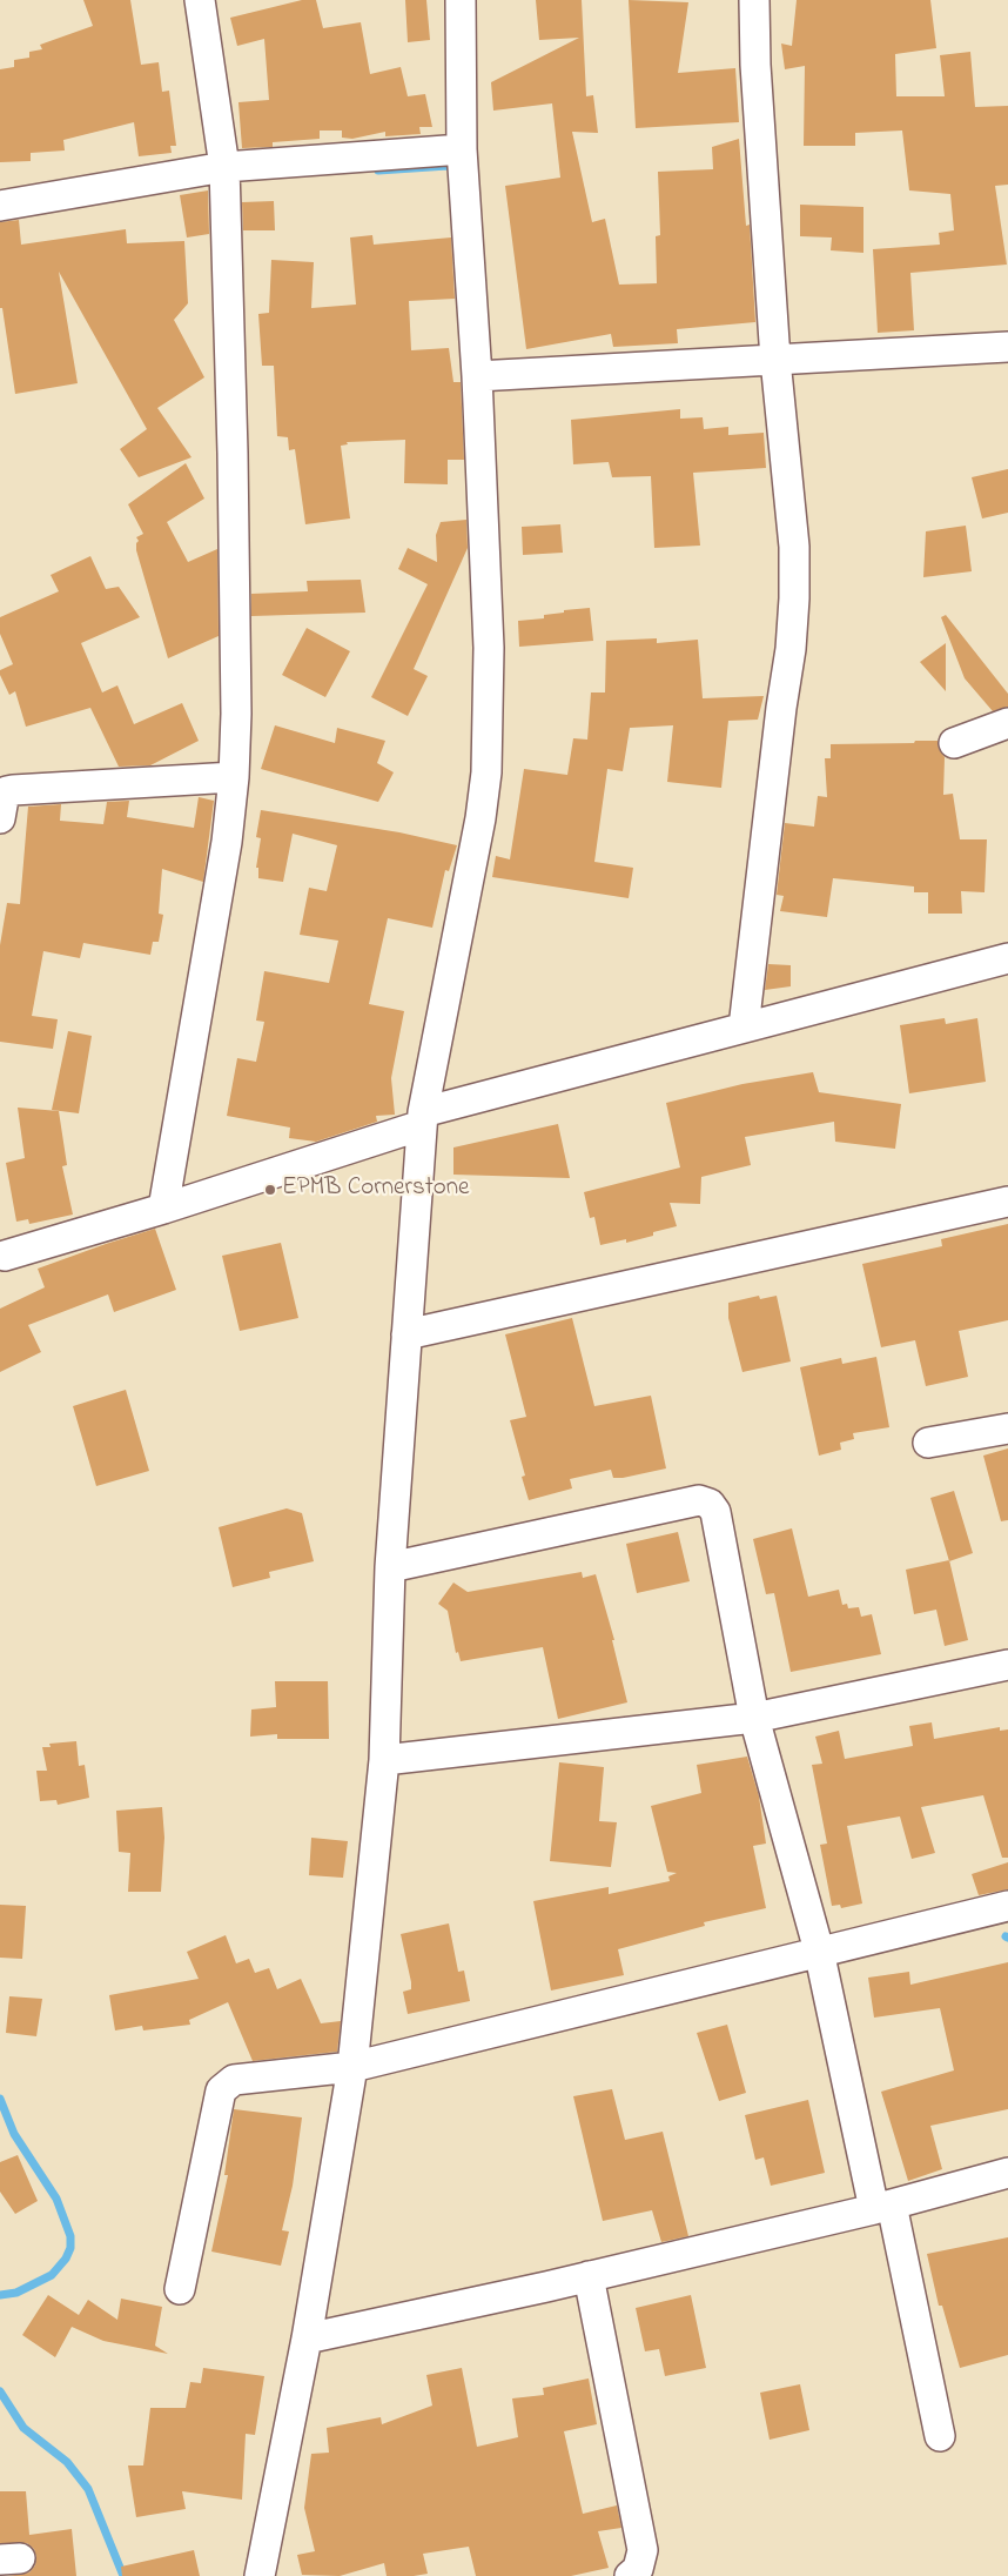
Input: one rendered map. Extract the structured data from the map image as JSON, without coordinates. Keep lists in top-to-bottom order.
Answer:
{
  "places": ["EPMB Cornerstone"]
}
